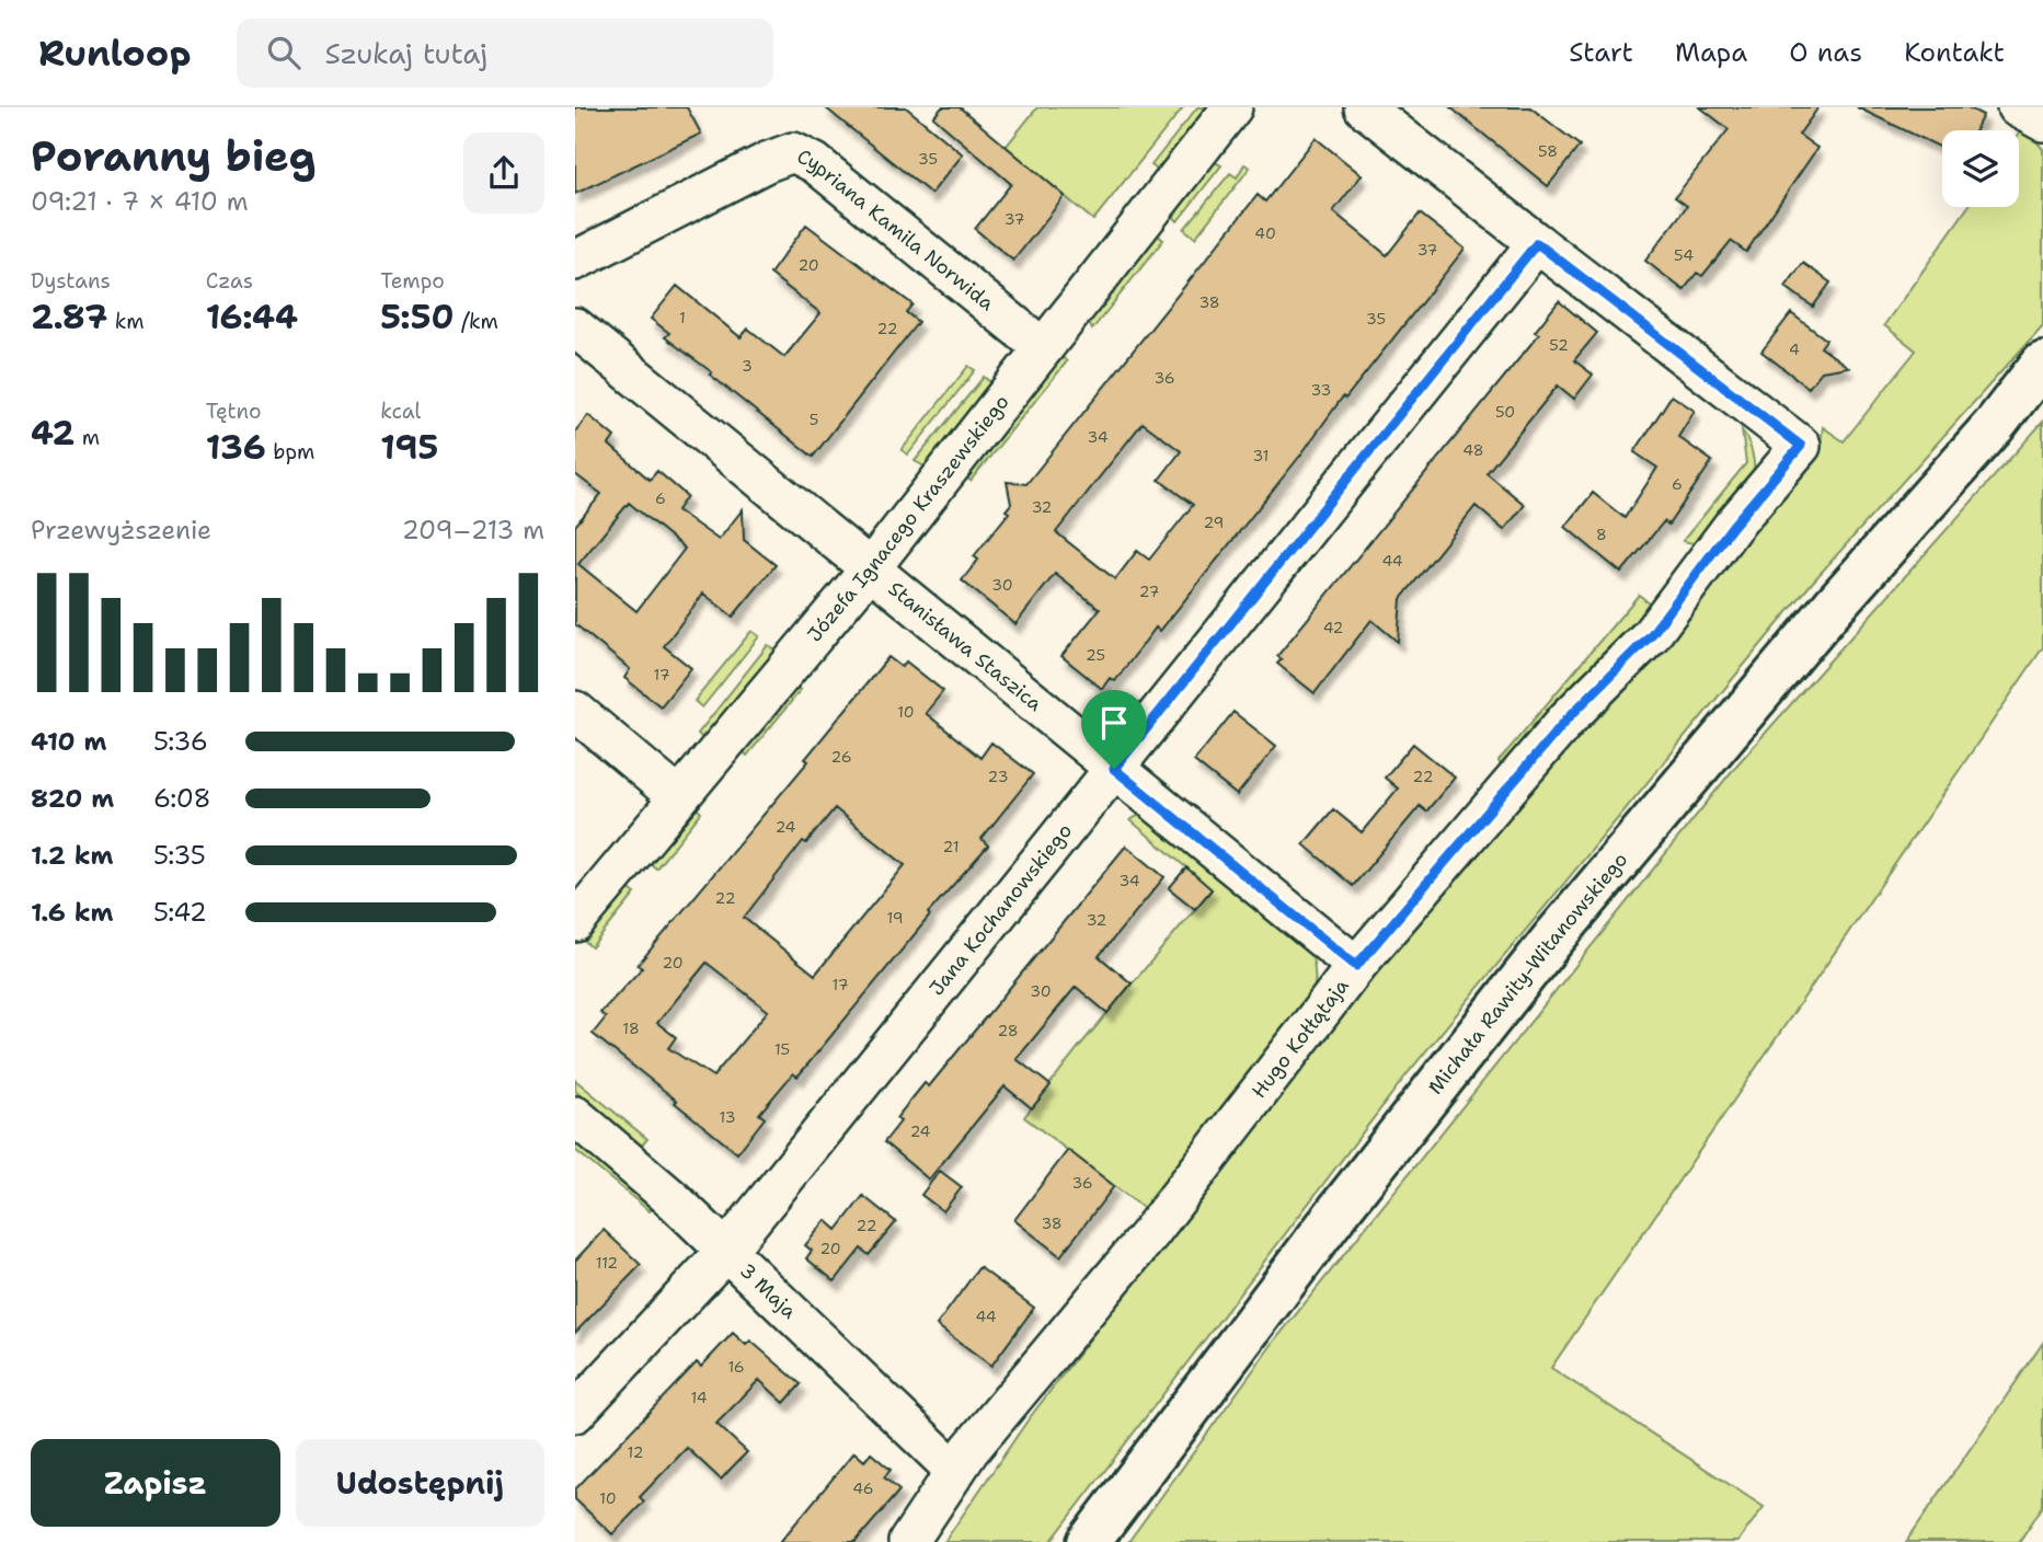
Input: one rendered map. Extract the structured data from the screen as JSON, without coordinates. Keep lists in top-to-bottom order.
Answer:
{
  "streets": {
    "main road": ["Michała Rawity-Witanowskiego"],
    "street": [
      "Cypriana Kamila Norwida",
      "Józefa Ignacego Kraszewskiego",
      "Stanisława Staszica",
      "Jana Kochanowskiego",
      "Hugo Kołłątaja",
      "3 Maja"
    ]
  },
  "crossings": [
    ["Cypriana Kamila Norwida", "Józefa Ignacego Kraszewskiego"],
    ["Józefa Ignacego Kraszewskiego", "Stanisława Staszica"],
    ["Stanisława Staszica", "Jana Kochanowskiego"],
    ["Stanisława Staszica", "Hugo Kołłątaja"],
    ["Jana Kochanowskiego", "Hugo Kołłątaja"],
    ["Jana Kochanowskiego", "3 Maja"],
    ["Hugo Kołłątaja", "3 Maja"]
  ],
  "house_numbers": [
    "58",
    "35",
    "37",
    "40",
    "37",
    "54",
    "20",
    "38",
    "1",
    "35",
    "22",
    "52",
    "4",
    "3",
    "36",
    "33",
    "50",
    "5",
    "34",
    "48",
    "31",
    "6",
    "6",
    "32",
    "29",
    "8",
    "44",
    "30",
    "27",
    "42",
    "25",
    "17",
    "10",
    "26",
    "23",
    "22",
    "24",
    "21",
    "34",
    "22",
    "19",
    "32",
    "20",
    "17",
    "30",
    "18",
    "28",
    "15",
    "13",
    "24",
    "36",
    "38",
    "22",
    "20",
    "112",
    "44",
    "16",
    "14",
    "12",
    "46",
    "10"
  ],
  "page": {
    "header": "Runloop",
    "search": "Szukaj tutaj",
    "nav": [
      "Start",
      "Mapa",
      "O nas",
      "Kontakt"
    ],
    "heading": ["Poranny bieg", "09:21 · 7 × 410 m"],
    "stats": [
      ["Dystans", "2.87 km"],
      ["Czas", "16:44"],
      ["Tempo", "5:50 /km"],
      ["42 m"],
      ["Tętno", "136 bpm"],
      ["kcal", "195"]
    ],
    "chart": ["Przewyższenie", "209–213 m"],
    "list": [
      {
        "name": "410 m",
        "note": "5:36"
      },
      {
        "name": "820 m",
        "note": "6:08"
      },
      {
        "name": "1.2 km",
        "note": "5:35"
      },
      {
        "name": "1.6 km",
        "note": "5:42"
      }
    ],
    "buttons": ["Zapisz", "Udostępnij"]
  }
}
